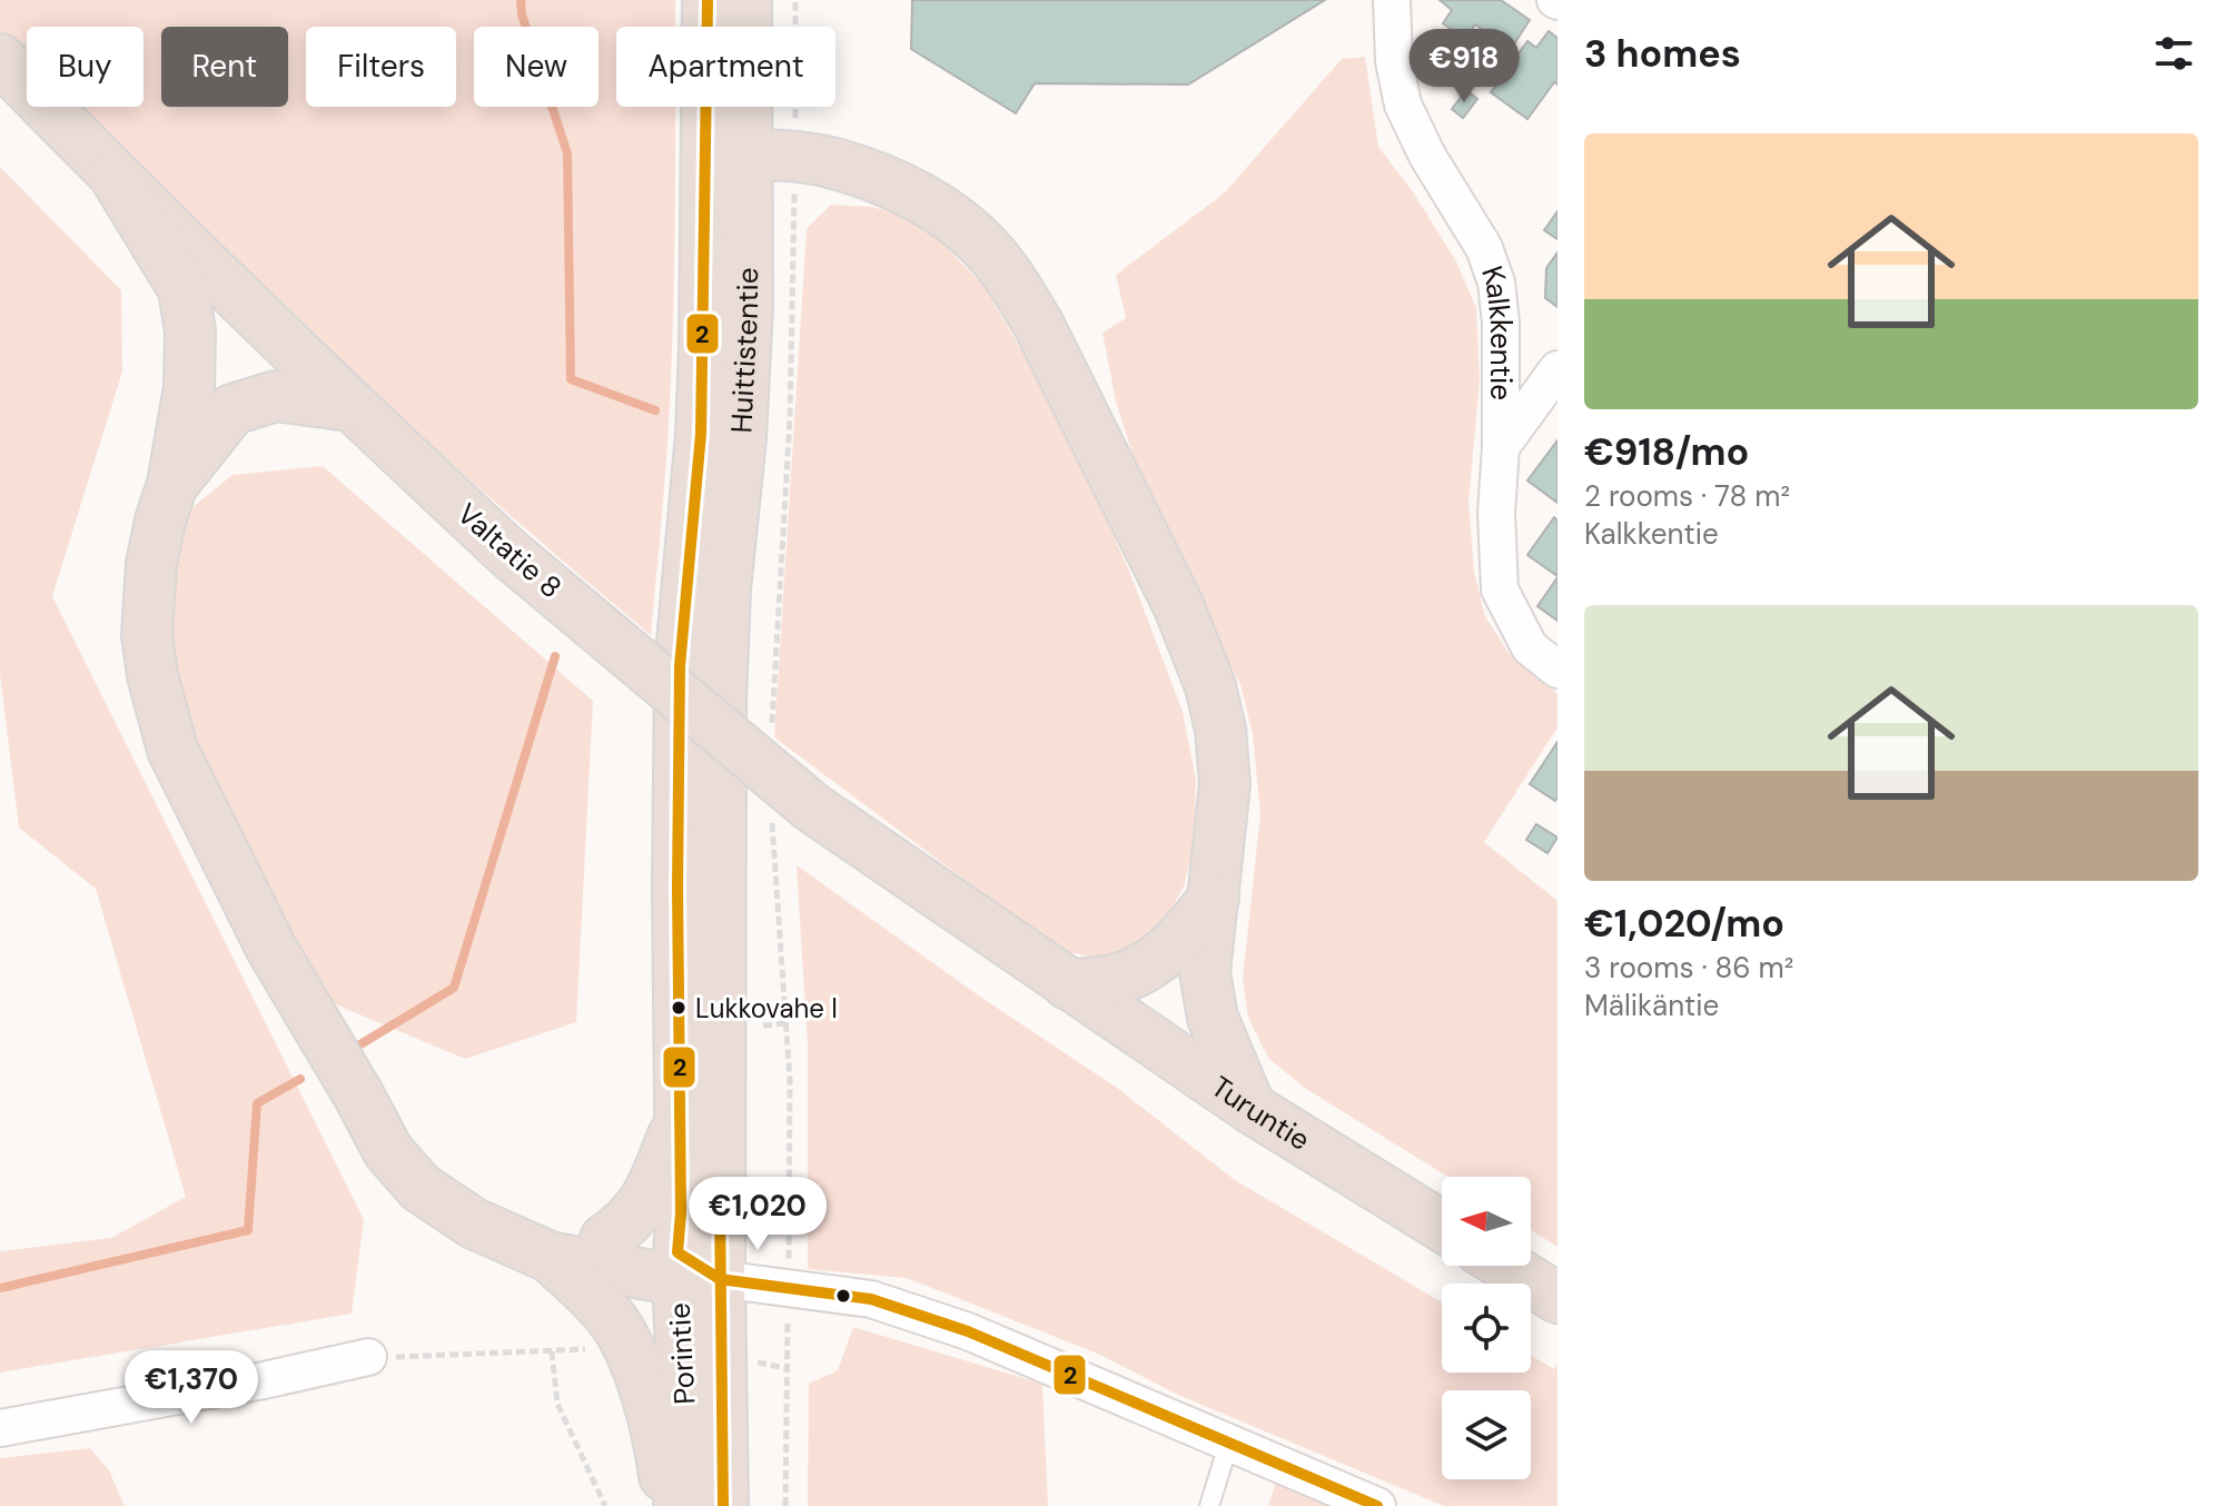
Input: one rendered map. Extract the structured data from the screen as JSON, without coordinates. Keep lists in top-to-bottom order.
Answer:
{
  "streets": {
    "highway": [
      "Huittistentie",
      "Valtatie 8",
      "Turuntie",
      "Porintie"
    ],
    "street": ["Kalkkentie"]
  },
  "crossings": [
    ["Huittistentie", "Porintie"],
    ["Valtatie 8", "Turuntie"]
  ],
  "places": ["Lukkovahe I"],
  "lines": ["transit line 2"],
  "north": "left",
  "page": {
    "heading": "3 homes",
    "chip": [
      "Buy",
      "Rent",
      "Filters",
      "New",
      "Apartment"
    ],
    "price": ["€918", "€1,020", "€1,370"],
    "list": [
      {
        "name": "€918/mo",
        "note": "2 rooms · 78 m² · Kalkkentie"
      },
      {
        "name": "€1,020/mo",
        "note": "3 rooms · 86 m² · Mälikäntie"
      }
    ]
  }
}
